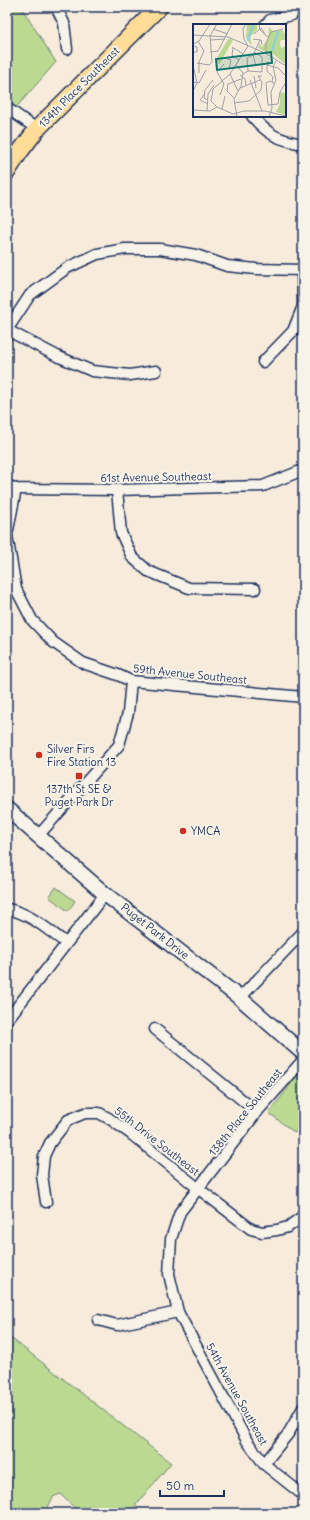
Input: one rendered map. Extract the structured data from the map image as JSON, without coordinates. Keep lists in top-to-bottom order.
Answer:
{
  "streets": {
    "main road": ["134th Place Southeast"],
    "street": [
      "61st Avenue Southeast",
      "59th Avenue Southeast",
      "Puget Park Drive",
      "138th Place Southeast",
      "55th Drive Southeast",
      "54th Avenue Southeast"
    ]
  },
  "crossings": [
    ["61st Avenue Southeast", "59th Avenue Southeast"],
    ["138th Place Southeast", "55th Drive Southeast"],
    ["138th Place Southeast", "54th Avenue Southeast"]
  ],
  "places": {
    "other": ["Silver Firs Fire Station 13", "YMCA"],
    "transit": ["137th St SE & Puget Park Dr"]
  },
  "scale_bar": "50 m"
}
